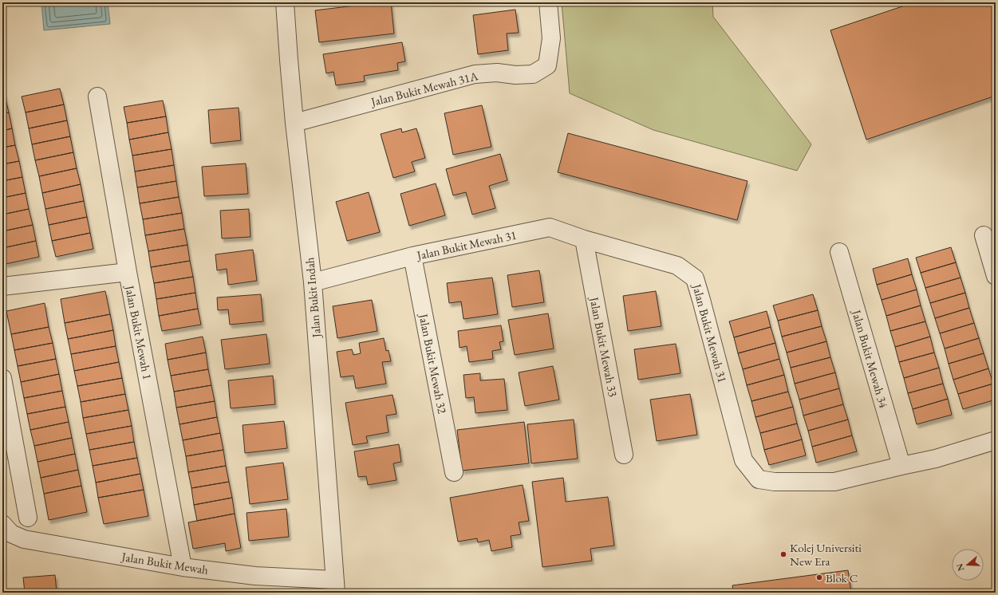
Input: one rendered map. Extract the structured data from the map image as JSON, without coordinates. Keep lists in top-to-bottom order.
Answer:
{
  "streets": {
    "street": [
      "Jalan Bukit Mewah 31A",
      "Jalan Bukit Mewah 31",
      "Jalan Bukit Indah",
      "Jalan Bukit Mewah 1",
      "Jalan Bukit Mewah 33",
      "Jalan Bukit Mewah 34",
      "Jalan Bukit Mewah 32",
      "Jalan Bukit Mewah"
    ]
  },
  "crossings": [
    ["Jalan Bukit Mewah 31A", "Jalan Bukit Indah"],
    ["Jalan Bukit Mewah 31", "Jalan Bukit Indah"],
    ["Jalan Bukit Mewah 31", "Jalan Bukit Mewah 33"],
    ["Jalan Bukit Mewah 31", "Jalan Bukit Mewah 34"],
    ["Jalan Bukit Mewah 31", "Jalan Bukit Mewah 32"],
    ["Jalan Bukit Indah", "Jalan Bukit Mewah"],
    ["Jalan Bukit Mewah 1", "Jalan Bukit Mewah"]
  ],
  "places": ["Kolej Universiti New Era", "Blok C"],
  "north": "left"
}
